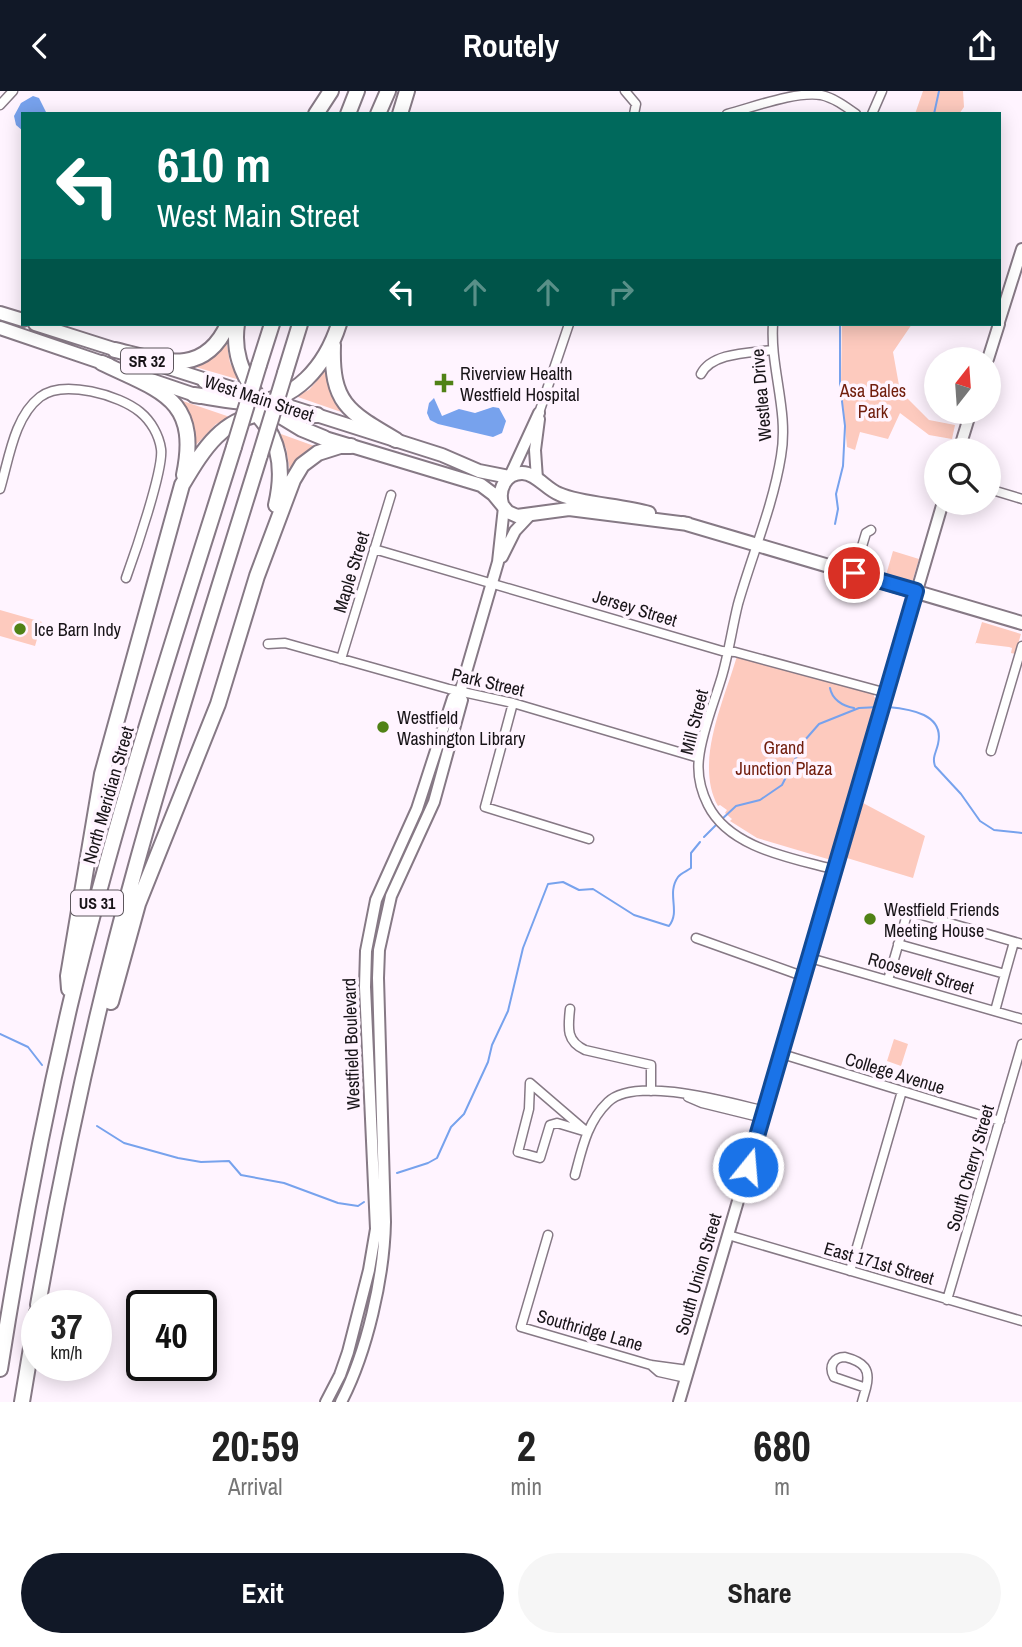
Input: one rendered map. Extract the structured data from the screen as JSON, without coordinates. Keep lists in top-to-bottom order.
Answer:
{
  "streets": {
    "highway": ["North Meridian Street", "US 31"],
    "main road": ["SR 32", "West Main Street"],
    "street": [
      "Westlea Drive",
      "Maple Street",
      "Jersey Street",
      "Park Street",
      "Mill Street",
      "Roosevelt Street",
      "Westfield Boulevard",
      "College Avenue",
      "South Cherry Street",
      "East 171st Street",
      "South Union Street",
      "Southridge Lane"
    ]
  },
  "crossings": [
    ["Westlea Drive", "Mill Street"],
    ["West Main Street", "Westfield Boulevard"],
    ["Maple Street", "Jersey Street"],
    ["Maple Street", "Park Street"],
    ["Jersey Street", "Mill Street"],
    ["Jersey Street", "Westfield Boulevard"],
    ["Jersey Street", "South Union Street"],
    ["Park Street", "Mill Street"],
    ["Park Street", "Westfield Boulevard"],
    ["Mill Street", "South Union Street"],
    ["Roosevelt Street", "South Union Street"],
    ["College Avenue", "South Cherry Street"],
    ["College Avenue", "South Union Street"],
    ["South Cherry Street", "East 171st Street"],
    ["East 171st Street", "South Union Street"],
    ["South Union Street", "Southridge Lane"]
  ],
  "parks": ["Asa Bales Park", "Grand Junction Plaza"],
  "places": {
    "health": ["Riverview Health Westfield Hospital"],
    "other": ["Ice Barn Indy", "Westfield Washington Library", "Westfield Friends Meeting House"]
  },
  "north": "top",
  "page": {
    "header": "Routely",
    "turn": ["610 m", "West Main Street"],
    "speed": "37 km/h",
    "limit": "40",
    "eta": [
      "20:59",
      "Arrival",
      "2",
      "min",
      "680",
      "m"
    ],
    "buttons": ["Exit", "Share"]
  }
}
